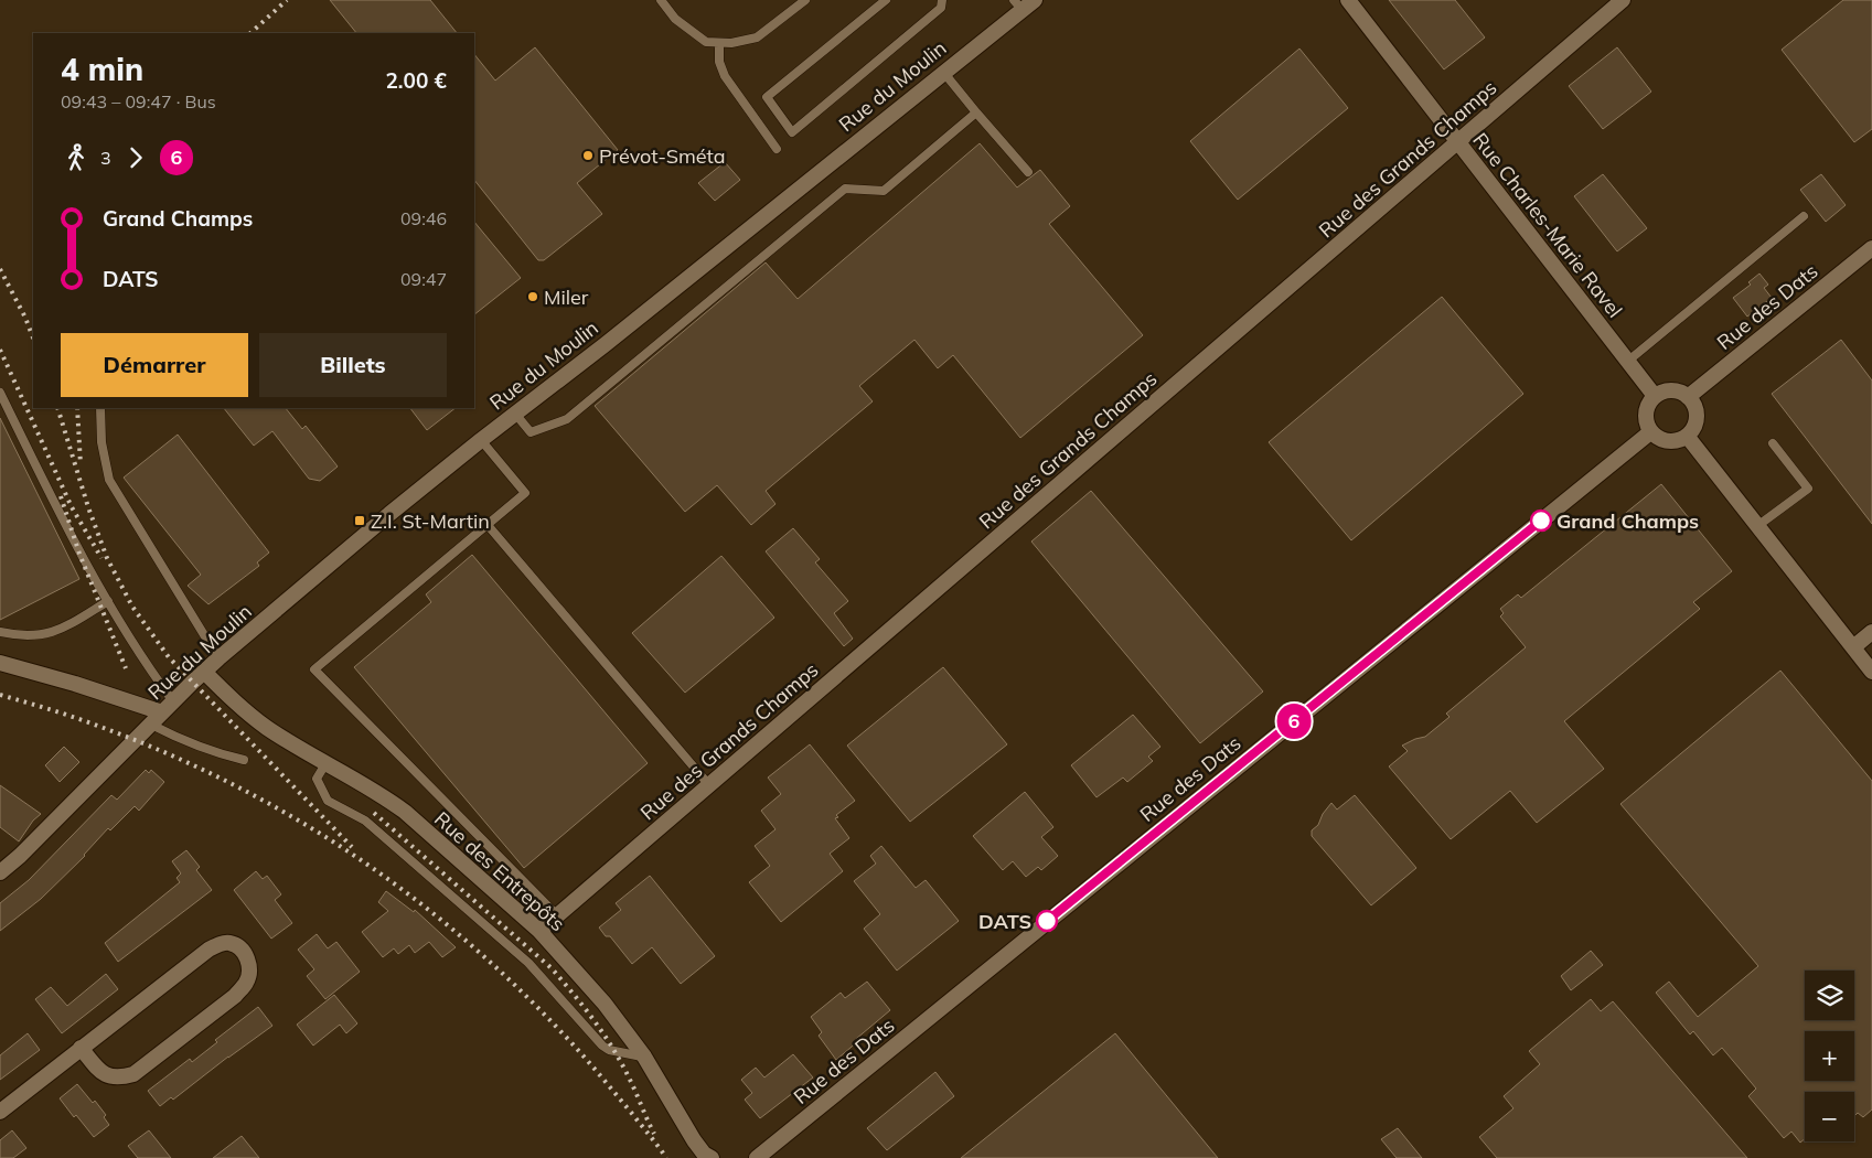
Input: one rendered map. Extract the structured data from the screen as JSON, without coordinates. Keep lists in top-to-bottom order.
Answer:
{
  "streets": {
    "street": [
      "Rue du Moulin",
      "Rue des Grands Champs",
      "Rue Charles-Marie Ravel",
      "Rue des Dats",
      "Rue des Entrepôts"
    ]
  },
  "crossings": [
    ["Rue du Moulin", "Rue des Entrepôts"],
    ["Rue des Grands Champs", "Rue Charles-Marie Ravel"],
    ["Rue des Grands Champs", "Rue des Entrepôts"],
    ["Rue Charles-Marie Ravel", "Rue des Dats"]
  ],
  "places": {
    "other": [
      "Prévot-Sméta",
      "Miler",
      "Grand Champs",
      "DATS"
    ],
    "transit": ["Z.I. St-Martin"]
  },
  "lines": ["bus line 6"],
  "page": {
    "on_map": "6",
    "heading": ["4 min", "09:43 – 09:47 · Bus", "2.00 €"],
    "legs": ["3", "6"],
    "list": [
      {
        "name": "Grand Champs",
        "value": "09:46"
      },
      {
        "name": "DATS",
        "value": "09:47"
      }
    ],
    "buttons": ["Démarrer", "Billets"],
    "map_buttons": ["+", "−"]
  }
}
